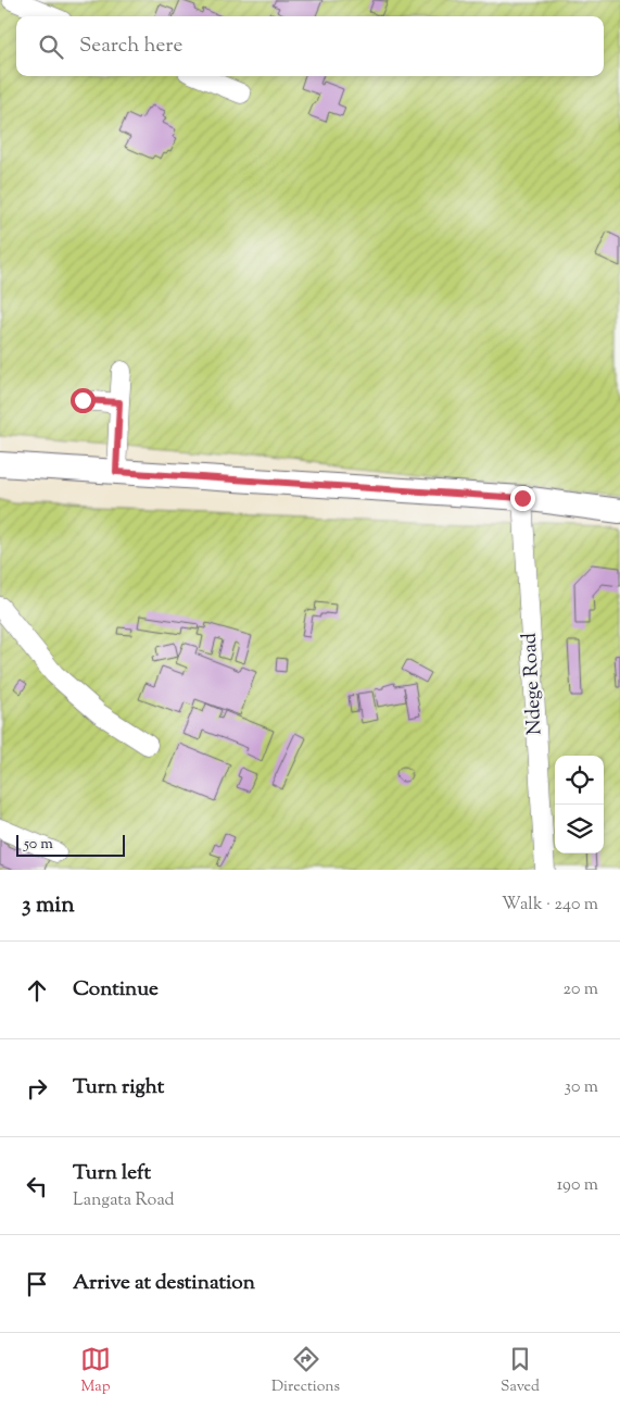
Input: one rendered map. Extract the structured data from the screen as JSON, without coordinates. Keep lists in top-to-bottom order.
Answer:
{
  "streets": {
    "street": ["Ndege Road"]
  },
  "scale_bar": "50 m",
  "page": {
    "search": "Search here",
    "scale": "50 m",
    "heading": ["3 min", "Walk · 240 m"],
    "list": [
      ["Continue", "20 m"],
      ["Turn right", "30 m"],
      ["Turn left", "Langata Road", "190 m"],
      "Arrive at destination"
    ],
    "nav": ["Map", "Directions", "Saved"]
  }
}
